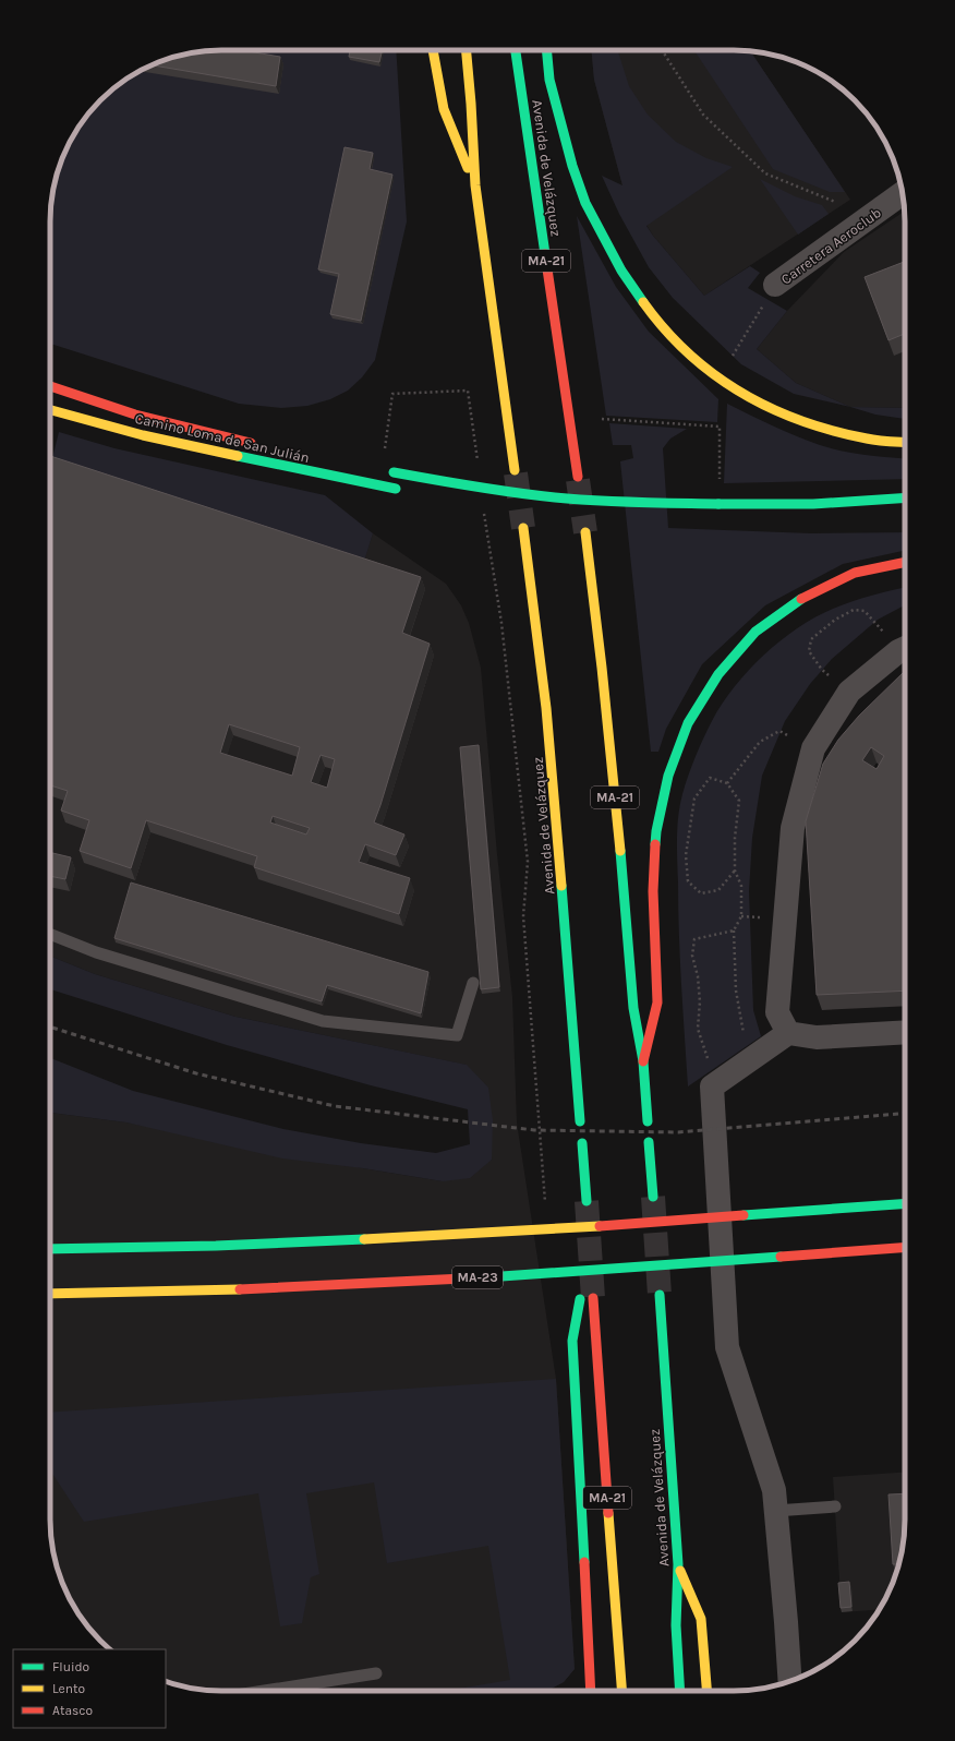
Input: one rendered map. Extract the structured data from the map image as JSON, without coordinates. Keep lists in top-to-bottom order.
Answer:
{
  "streets": {
    "main road": [
      "Avenida de Velázquez",
      "MA-21",
      "Camino Loma de San Julián",
      "MA-23"
    ],
    "street": ["Carretera Aeroclub"]
  },
  "legend": ["Fluido", "Lento", "Atasco"]
}
